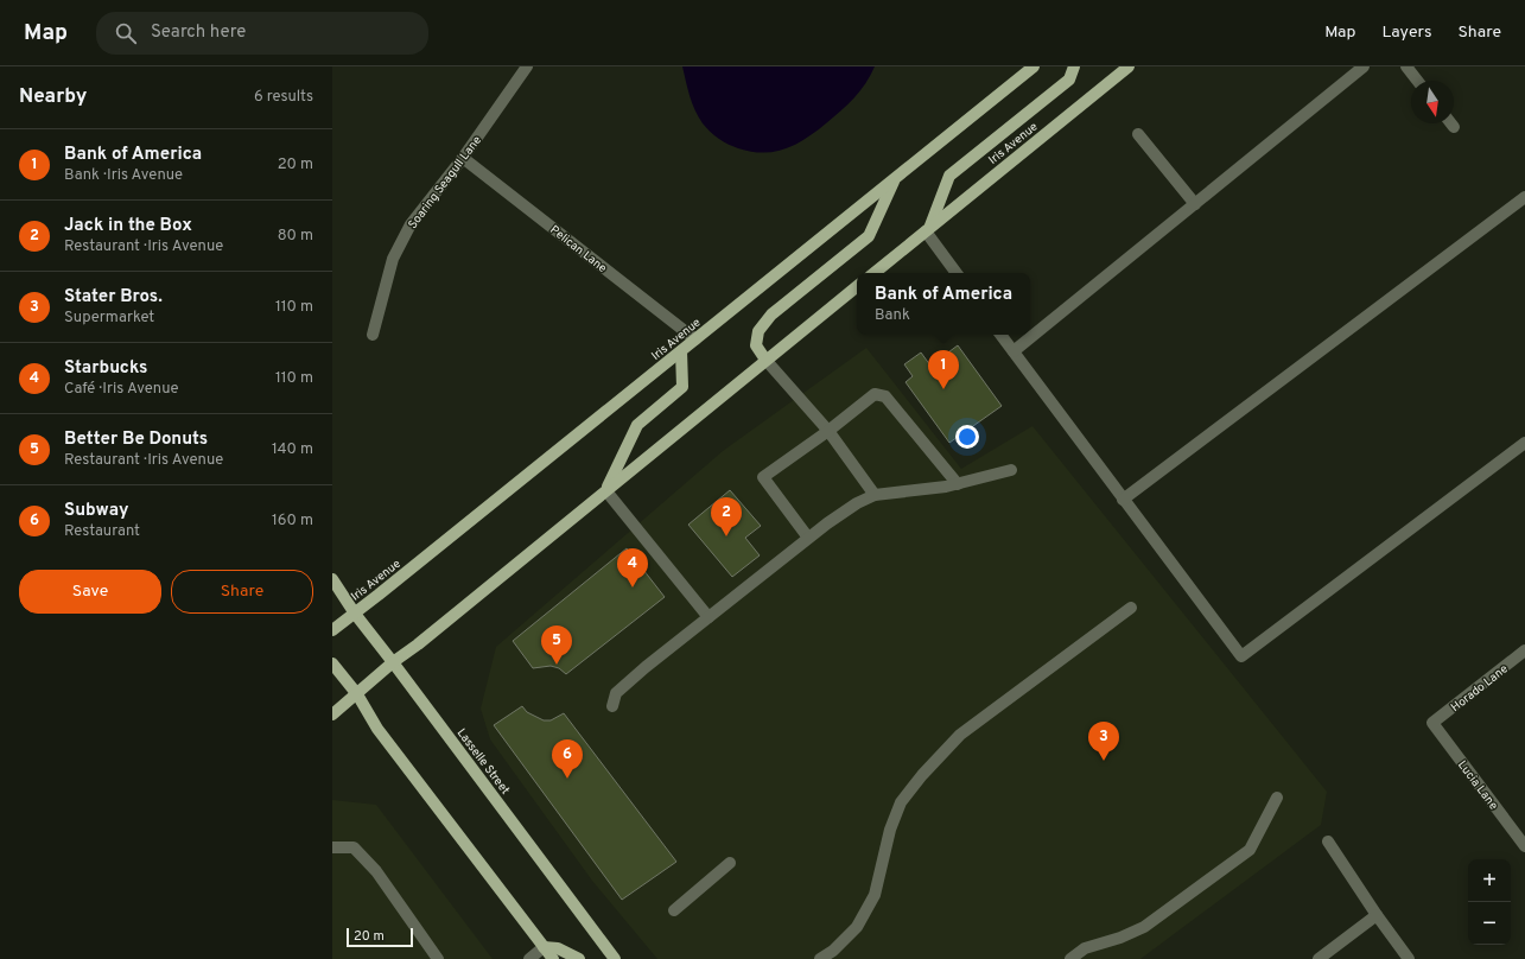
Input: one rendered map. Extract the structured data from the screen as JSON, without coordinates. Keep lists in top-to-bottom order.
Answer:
{
  "streets": {
    "main road": ["Iris Avenue", "Lasselle Street"],
    "street": [
      "Soaring Seagull Lane",
      "Pelican Lane",
      "Horado Lane",
      "Lucia Lane"
    ]
  },
  "crossings": [
    ["Iris Avenue", "Pelican Lane"],
    ["Iris Avenue", "Lasselle Street"],
    ["Soaring Seagull Lane", "Pelican Lane"],
    ["Horado Lane", "Lucia Lane"]
  ],
  "scale_bar": "20 m",
  "north": "bottom",
  "page": {
    "header": "Map",
    "search": "Search here",
    "nav": ["Map", "Layers", "Share"],
    "heading": ["Nearby", "6 results"],
    "list": [
      {
        "mark": "1",
        "name": "Bank of America",
        "note": "Bank · Iris Avenue",
        "value": "20 m"
      },
      {
        "mark": "2",
        "name": "Jack in the Box",
        "note": "Restaurant · Iris Avenue",
        "value": "80 m"
      },
      {
        "mark": "3",
        "name": "Stater Bros.",
        "note": "Supermarket",
        "value": "110 m"
      },
      {
        "mark": "4",
        "name": "Starbucks",
        "note": "Café · Iris Avenue",
        "value": "110 m"
      },
      {
        "mark": "5",
        "name": "Better Be Donuts",
        "note": "Restaurant · Iris Avenue",
        "value": "140 m"
      },
      {
        "mark": "6",
        "name": "Subway",
        "note": "Restaurant",
        "value": "160 m"
      }
    ],
    "popup": ["Bank of America", "Bank"],
    "pins": [
      "1",
      "2",
      "4",
      "5",
      "3",
      "6"
    ],
    "buttons": ["Save", "Share"],
    "map_buttons": ["+", "−"],
    "scale": "20 m"
  }
}
